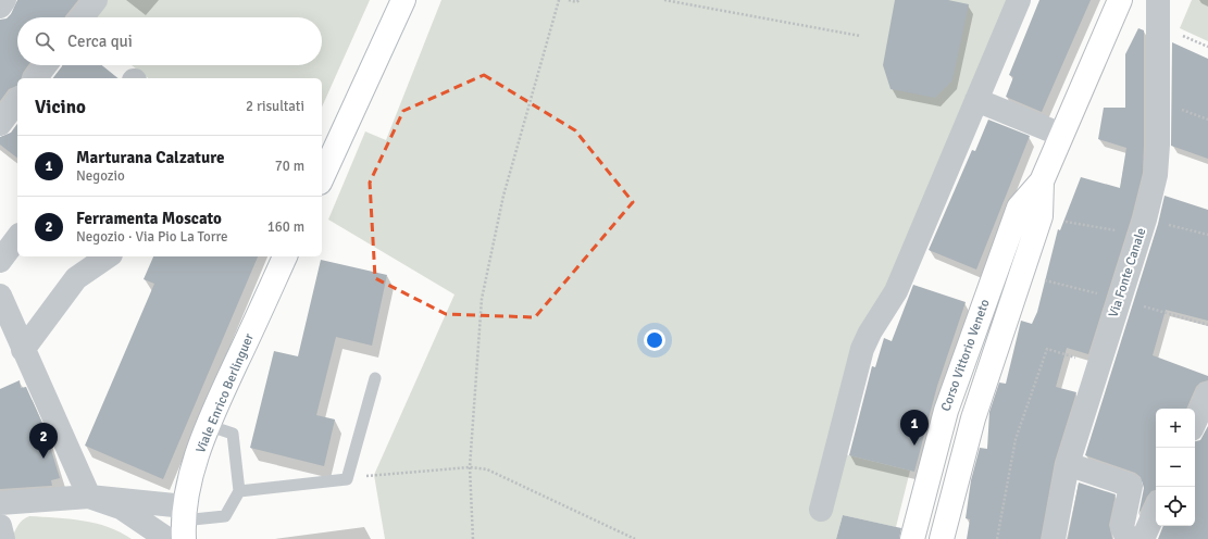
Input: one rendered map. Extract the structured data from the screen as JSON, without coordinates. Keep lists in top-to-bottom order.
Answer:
{
  "streets": {
    "main road": ["Corso Vittorio Veneto", "Viale Enrico Berlinguer"],
    "street": ["Via Fonte Canale"]
  },
  "page": {
    "search": "Cerca qui",
    "heading": ["Vicino", "2 risultati"],
    "list": [
      {
        "mark": "1",
        "name": "Marturana Calzature",
        "note": "Negozio",
        "value": "70 m"
      },
      {
        "mark": "2",
        "name": "Ferramenta Moscato",
        "note": "Negozio · Via Pio La Torre",
        "value": "160 m"
      }
    ],
    "map_buttons": ["+", "−"],
    "pins": ["1", "2"]
  }
}
